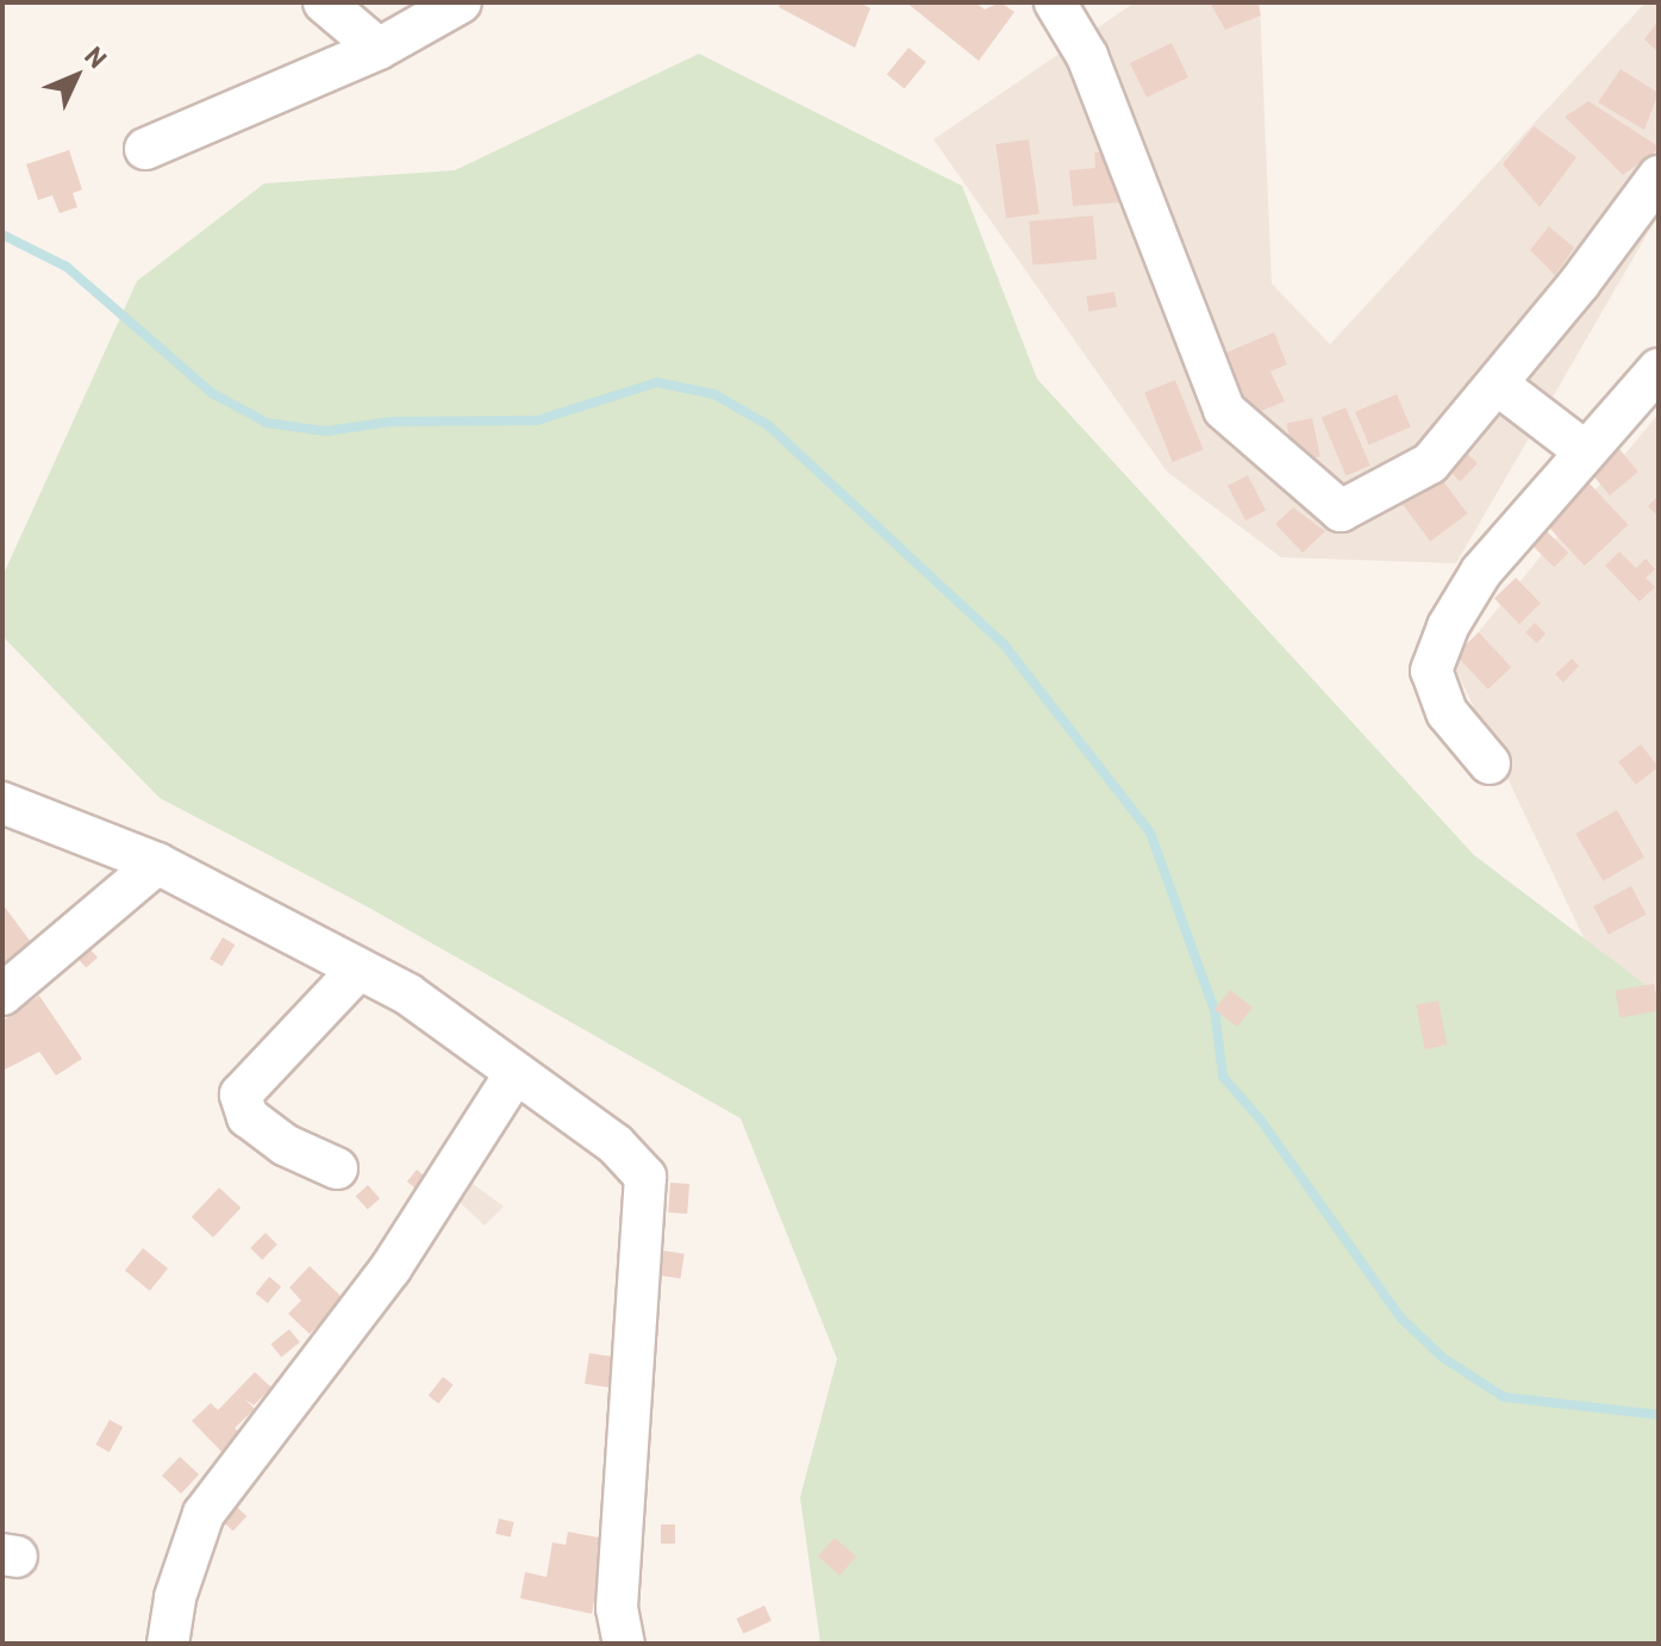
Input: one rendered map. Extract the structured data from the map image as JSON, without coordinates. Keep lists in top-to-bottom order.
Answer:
{
  "north": "top right"
}
